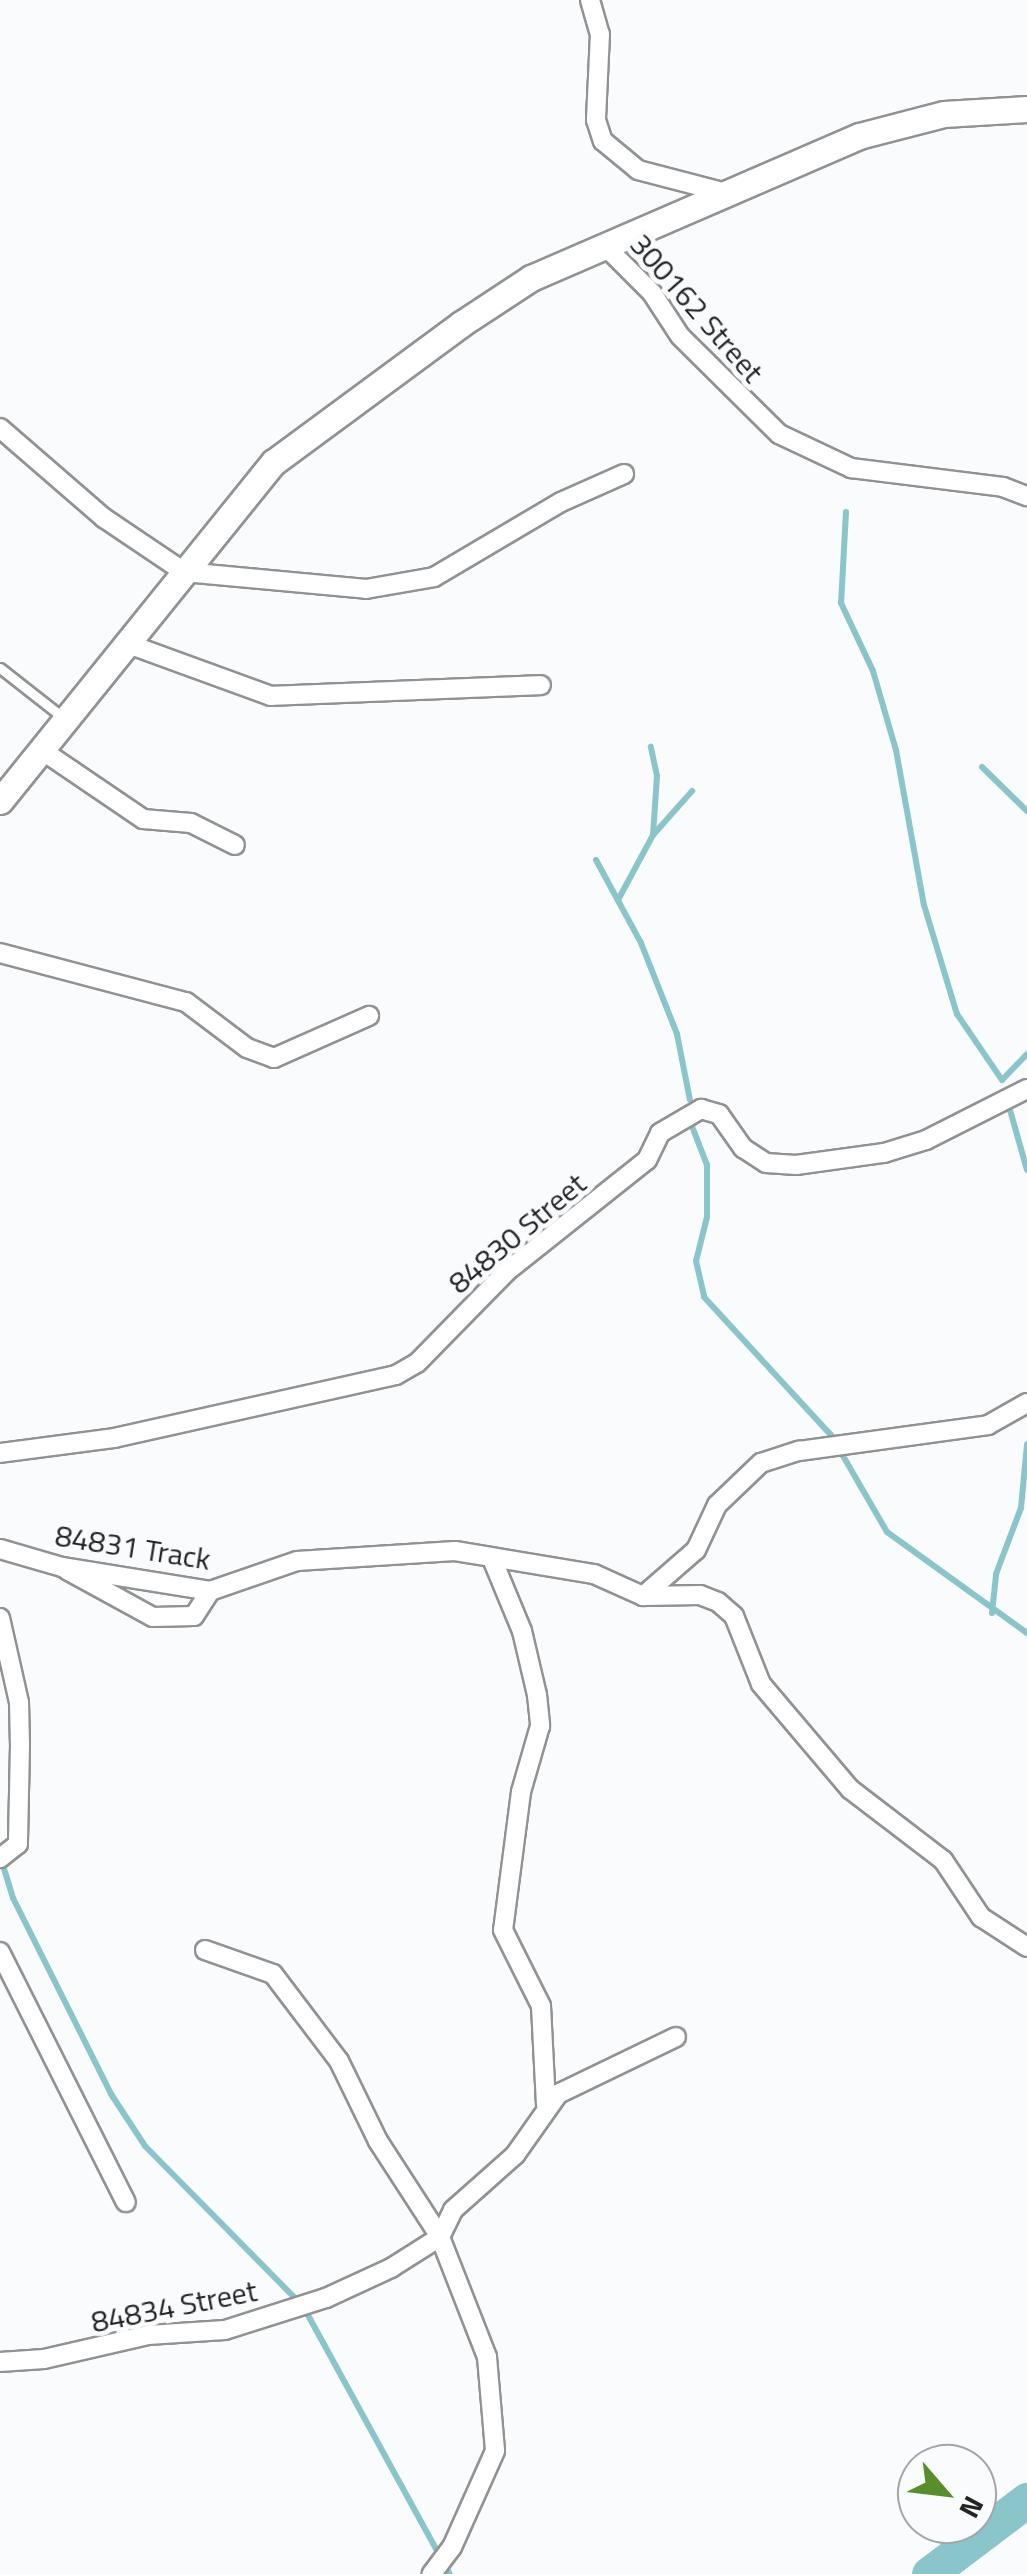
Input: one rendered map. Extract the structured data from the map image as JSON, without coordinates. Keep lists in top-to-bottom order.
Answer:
{
  "streets": {
    "street": [
      "300162 Street",
      "84830 Street",
      "84831 Track",
      "84834 Street"
    ]
  },
  "north": "bottom right"
}
